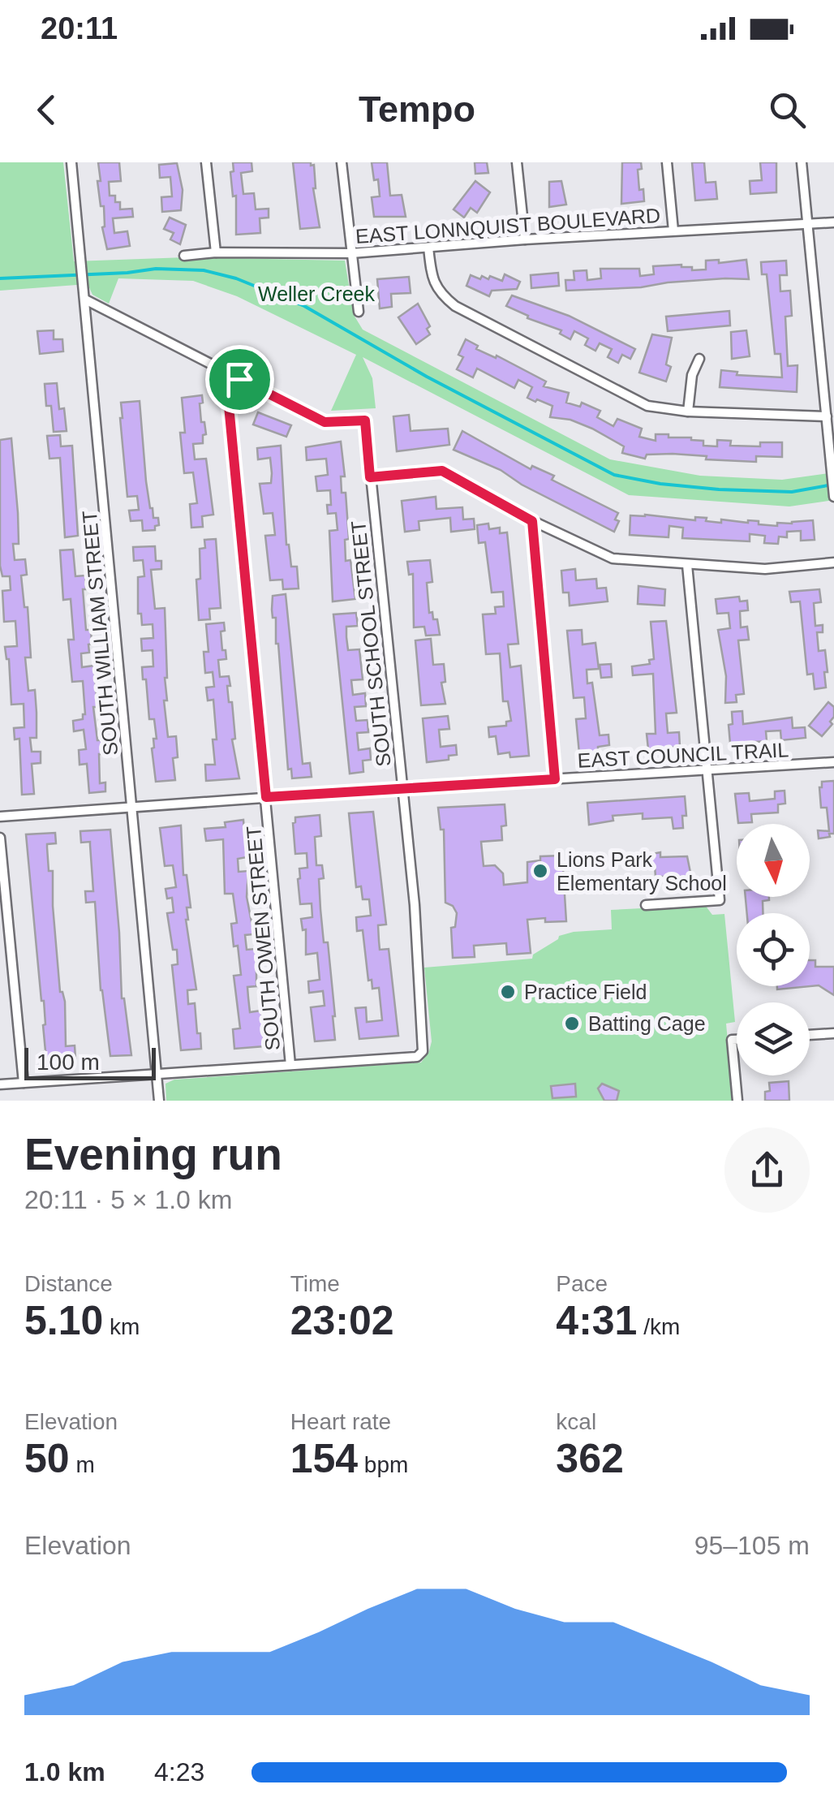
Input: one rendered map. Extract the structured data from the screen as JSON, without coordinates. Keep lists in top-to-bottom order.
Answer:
{
  "streets": {
    "street": [
      "EAST LONNQUIST BOULEVARD",
      "SOUTH WILLIAM STREET",
      "SOUTH SCHOOL STREET",
      "EAST COUNCIL TRAIL",
      "SOUTH OWEN STREET"
    ]
  },
  "crossings": [
    ["SOUTH WILLIAM STREET", "EAST COUNCIL TRAIL"],
    ["SOUTH SCHOOL STREET", "EAST COUNCIL TRAIL"],
    ["SOUTH SCHOOL STREET", "SOUTH OWEN STREET"],
    ["EAST COUNCIL TRAIL", "SOUTH OWEN STREET"]
  ],
  "parks": ["Weller Creek"],
  "places": ["Lions Park Elementary School", "Practice Field", "Batting Cage"],
  "scale_bar": "100 m",
  "north": "bottom",
  "page": {
    "status": "20:11",
    "header": "Tempo",
    "scale": "100 m",
    "heading": ["Evening run", "20:11 · 5 × 1.0 km"],
    "stats": [
      ["Distance", "5.10 km"],
      ["Time", "23:02"],
      ["Pace", "4:31 /km"],
      ["Elevation", "50 m"],
      ["Heart rate", "154 bpm"],
      ["kcal", "362"]
    ],
    "chart": ["Elevation", "95–105 m"],
    "list": [
      {
        "name": "1.0 km",
        "note": "4:23"
      }
    ]
  }
}
